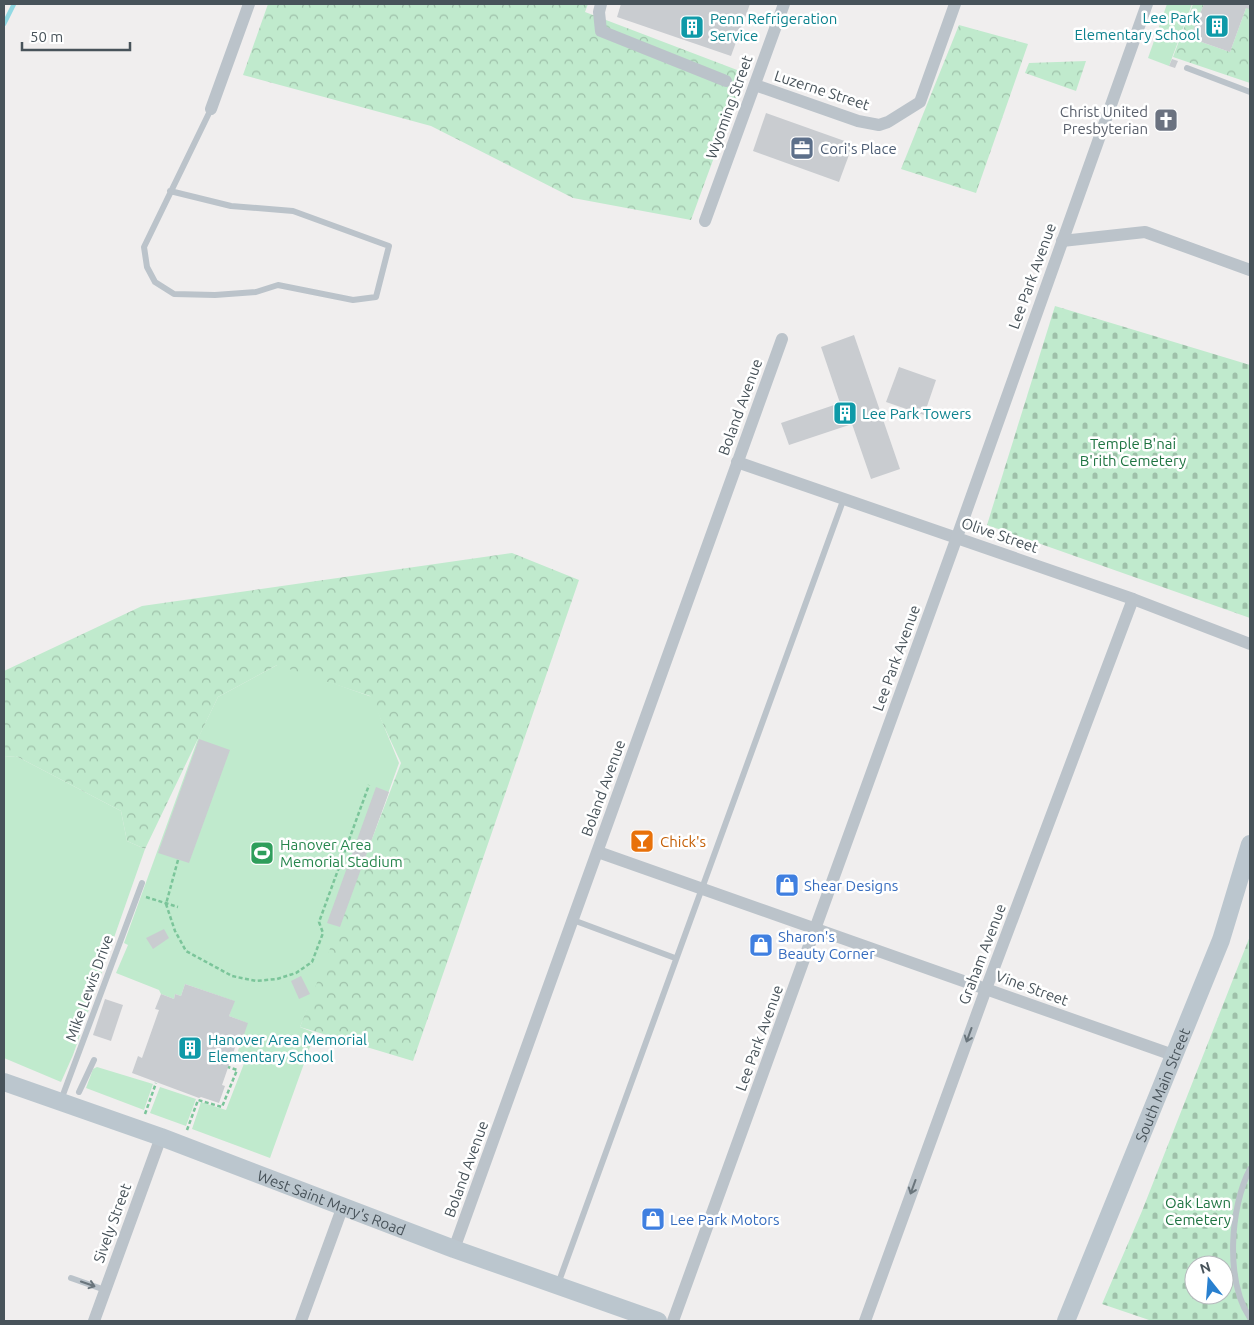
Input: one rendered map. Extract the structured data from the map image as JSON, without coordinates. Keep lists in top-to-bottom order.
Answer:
{
  "streets": {
    "street": [
      "Luzerne Street",
      "Wyoming Street",
      "Lee Park Avenue",
      "Boland Avenue",
      "Olive Street",
      "Graham Avenue",
      "Vine Street",
      "South Main Street",
      "West Saint Mary's Road",
      "Sively Street"
    ],
    "lane": ["Mike Lewis Drive"]
  },
  "crossings": [
    ["Luzerne Street", "Wyoming Street"],
    ["Lee Park Avenue", "Olive Street"],
    ["Lee Park Avenue", "Vine Street"],
    ["Boland Avenue", "Olive Street"],
    ["Boland Avenue", "Vine Street"],
    ["Boland Avenue", "West Saint Mary's Road"],
    ["Olive Street", "Graham Avenue"],
    ["Graham Avenue", "Vine Street"],
    ["Mike Lewis Drive", "West Saint Mary's Road"],
    ["Vine Street", "South Main Street"],
    ["West Saint Mary's Road", "Sively Street"]
  ],
  "one_way": ["Graham Avenue"],
  "parks": ["Temple B'nai B'rith Cemetery", "Oak Lawn Cemetery"],
  "places": {
    "building": [
      "Lee Park Elementary School",
      "Penn Refrigeration Service",
      "Lee Park Towers",
      "Hanover Area Memorial Elementary School"
    ],
    "church": ["Christ United Presbyterian"],
    "office": ["Cori's Place"],
    "bar": ["Chick's"],
    "sports": ["Hanover Area Memorial Stadium"],
    "shop": ["Shear Designs", "Sharon's Beauty Corner", "Lee Park Motors"]
  },
  "scale_bar": "50 m",
  "north": "top"
}
